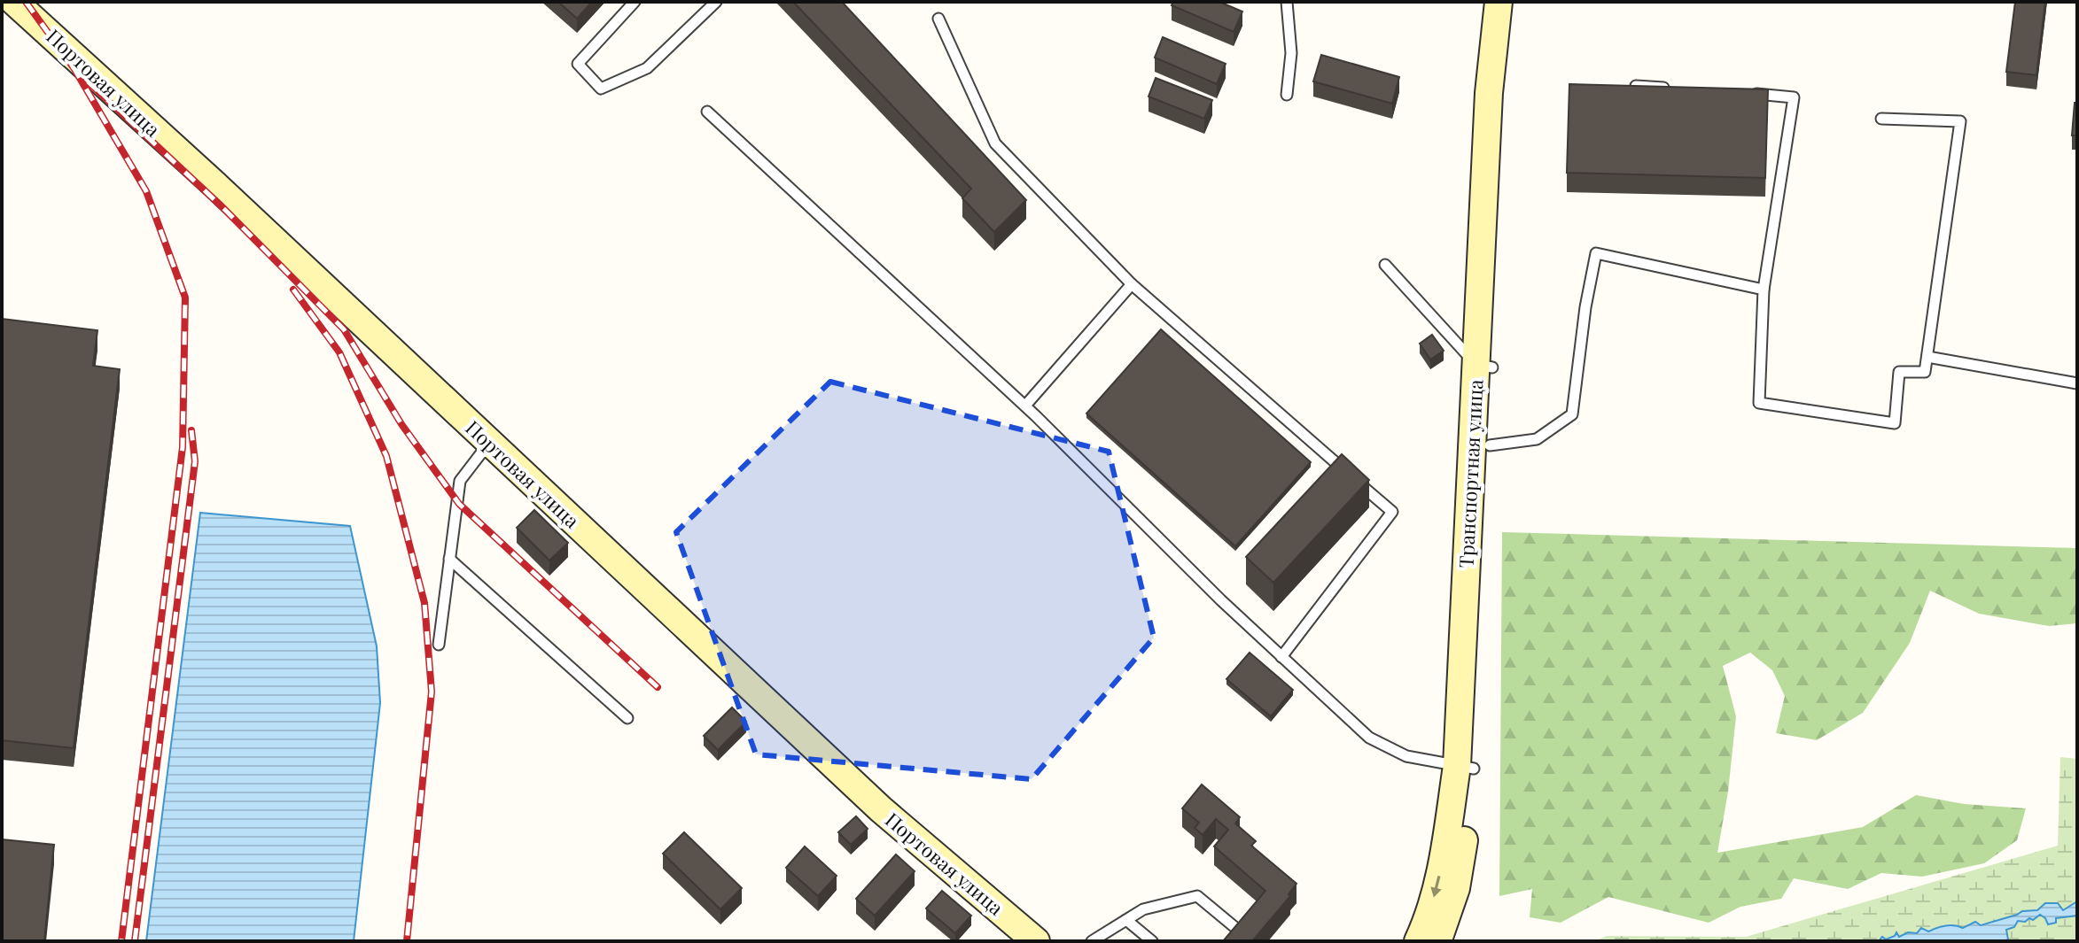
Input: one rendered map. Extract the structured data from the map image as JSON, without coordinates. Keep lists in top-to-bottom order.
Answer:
{
  "streets": {
    "main road": ["Портовая улица", "Транспортная улица"]
  }
}
